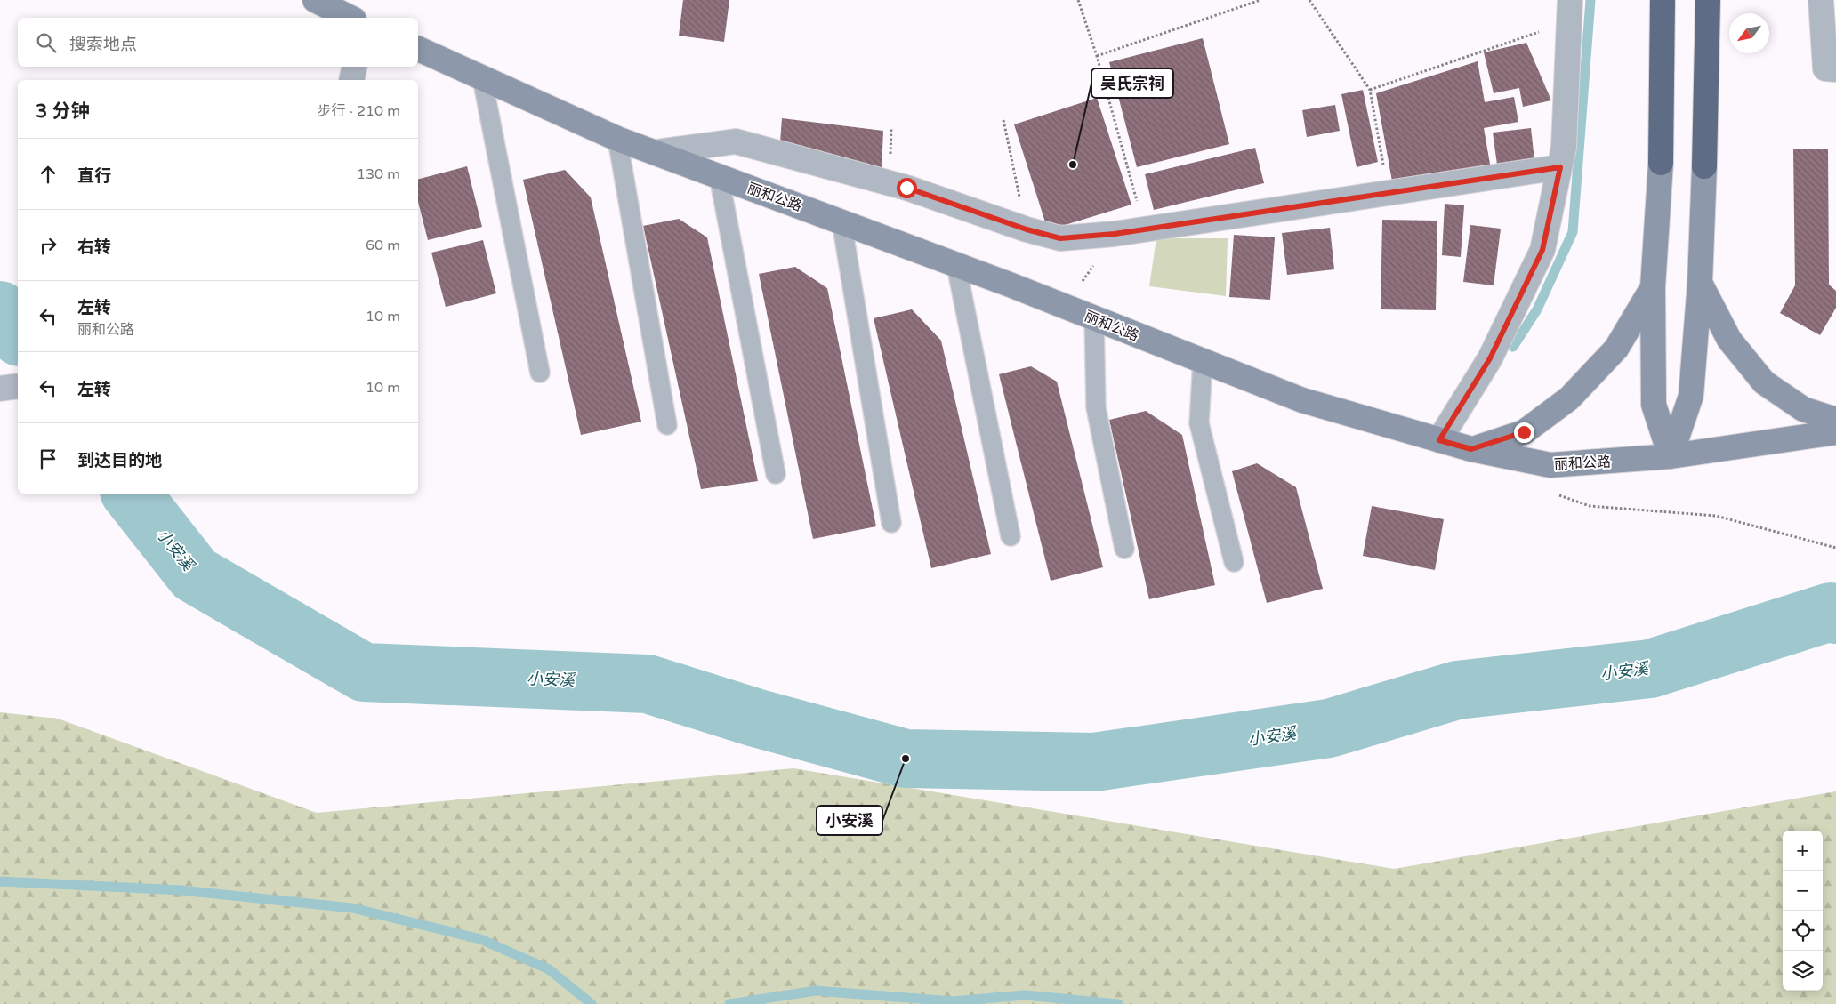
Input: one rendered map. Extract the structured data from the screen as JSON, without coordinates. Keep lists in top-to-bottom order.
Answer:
{
  "streets": {
    "main road": ["丽和公路"]
  },
  "water": ["小安溪"],
  "places": ["吴氏宗祠", "小安溪"],
  "north": "bottom left",
  "page": {
    "search": "搜索地点",
    "heading": ["3 分钟", "步行 · 210 m"],
    "list": [
      ["直行", "130 m"],
      ["右转", "60 m"],
      ["左转", "丽和公路", "10 m"],
      ["左转", "10 m"],
      "到达目的地"
    ],
    "map_buttons": ["+", "−"]
  }
}
